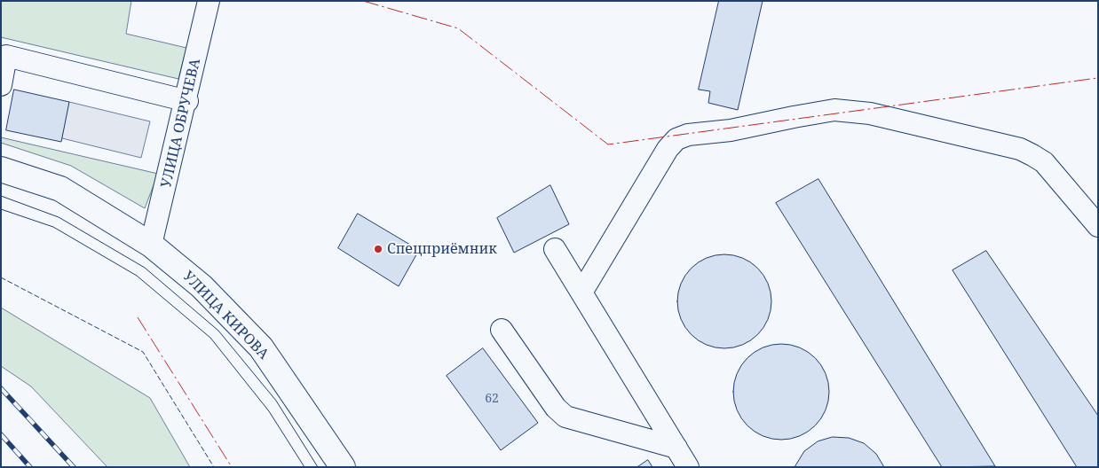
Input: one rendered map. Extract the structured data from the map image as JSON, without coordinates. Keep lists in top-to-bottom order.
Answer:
{
  "streets": {
    "main road": ["УЛИЦА КИРОВА"],
    "street": ["УЛИЦА ОБРУЧЕВА"]
  },
  "crossings": [
    ["УЛИЦА ОБРУЧЕВА", "УЛИЦА КИРОВА"]
  ],
  "places": ["Спецприёмник"],
  "house_numbers": ["62"]
}
